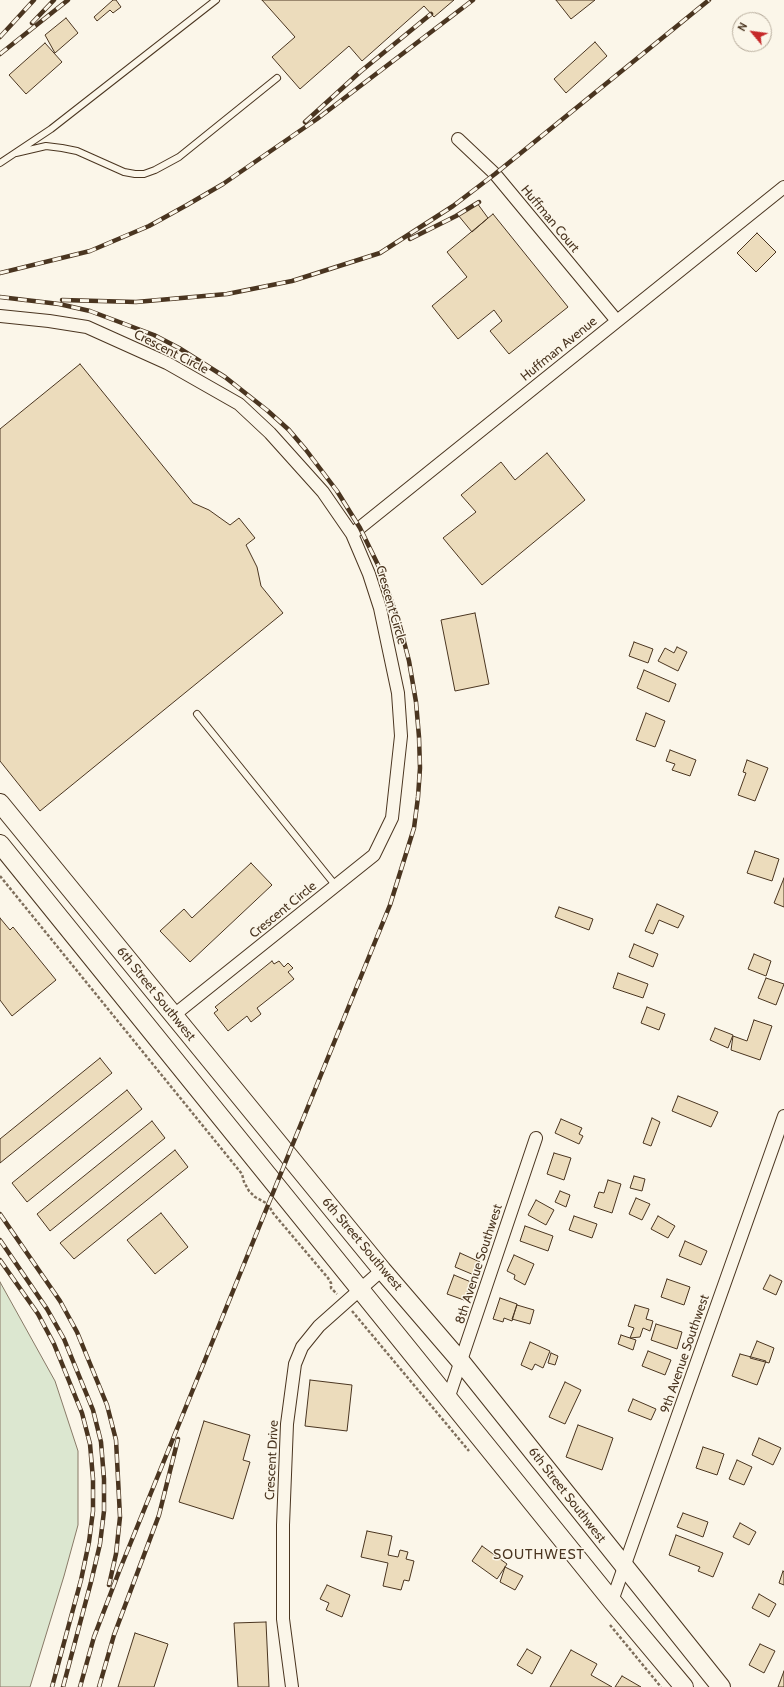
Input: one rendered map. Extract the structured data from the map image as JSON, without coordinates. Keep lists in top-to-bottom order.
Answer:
{
  "streets": {
    "main road": ["6th Street Southwest"],
    "street": [
      "Huffman Court",
      "Huffman Avenue",
      "Crescent Circle",
      "8th Avenue Southwest",
      "9th Avenue Southwest",
      "Crescent Drive"
    ]
  },
  "crossings": [
    ["Huffman Court", "Huffman Avenue"],
    ["Huffman Avenue", "Crescent Circle"],
    ["Crescent Circle", "6th Street Southwest"],
    ["6th Street Southwest", "8th Avenue Southwest"],
    ["6th Street Southwest", "9th Avenue Southwest"],
    ["6th Street Southwest", "Crescent Drive"]
  ],
  "districts": ["SOUTHWEST"],
  "north": "top left"
}
